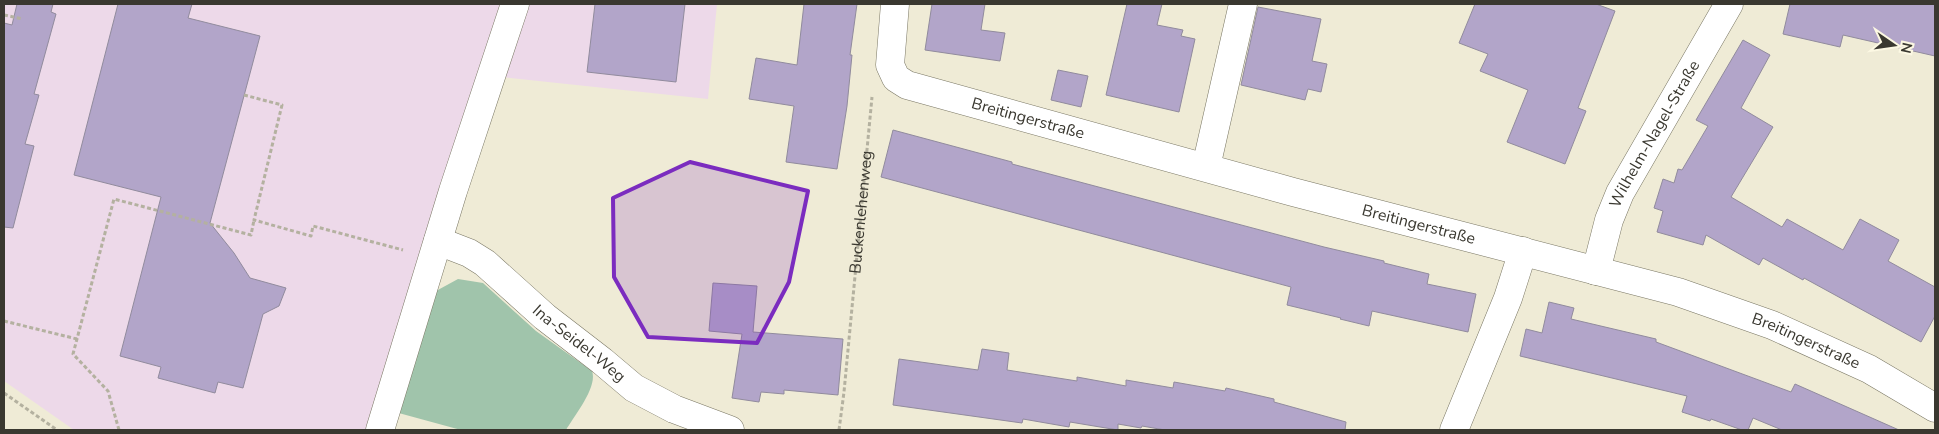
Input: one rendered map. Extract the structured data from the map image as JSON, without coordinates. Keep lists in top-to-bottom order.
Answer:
{
  "streets": {
    "street": ["Breitingerstraße", "Wilhelm-Nagel-Straße", "Ina-Seidel-Weg"],
    "path": ["Buckenlehenweg"]
  },
  "crossings": [
    ["Breitingerstraße", "Wilhelm-Nagel-Straße"],
    ["Breitingerstraße", "Buckenlehenweg"]
  ],
  "north": "right"
}
